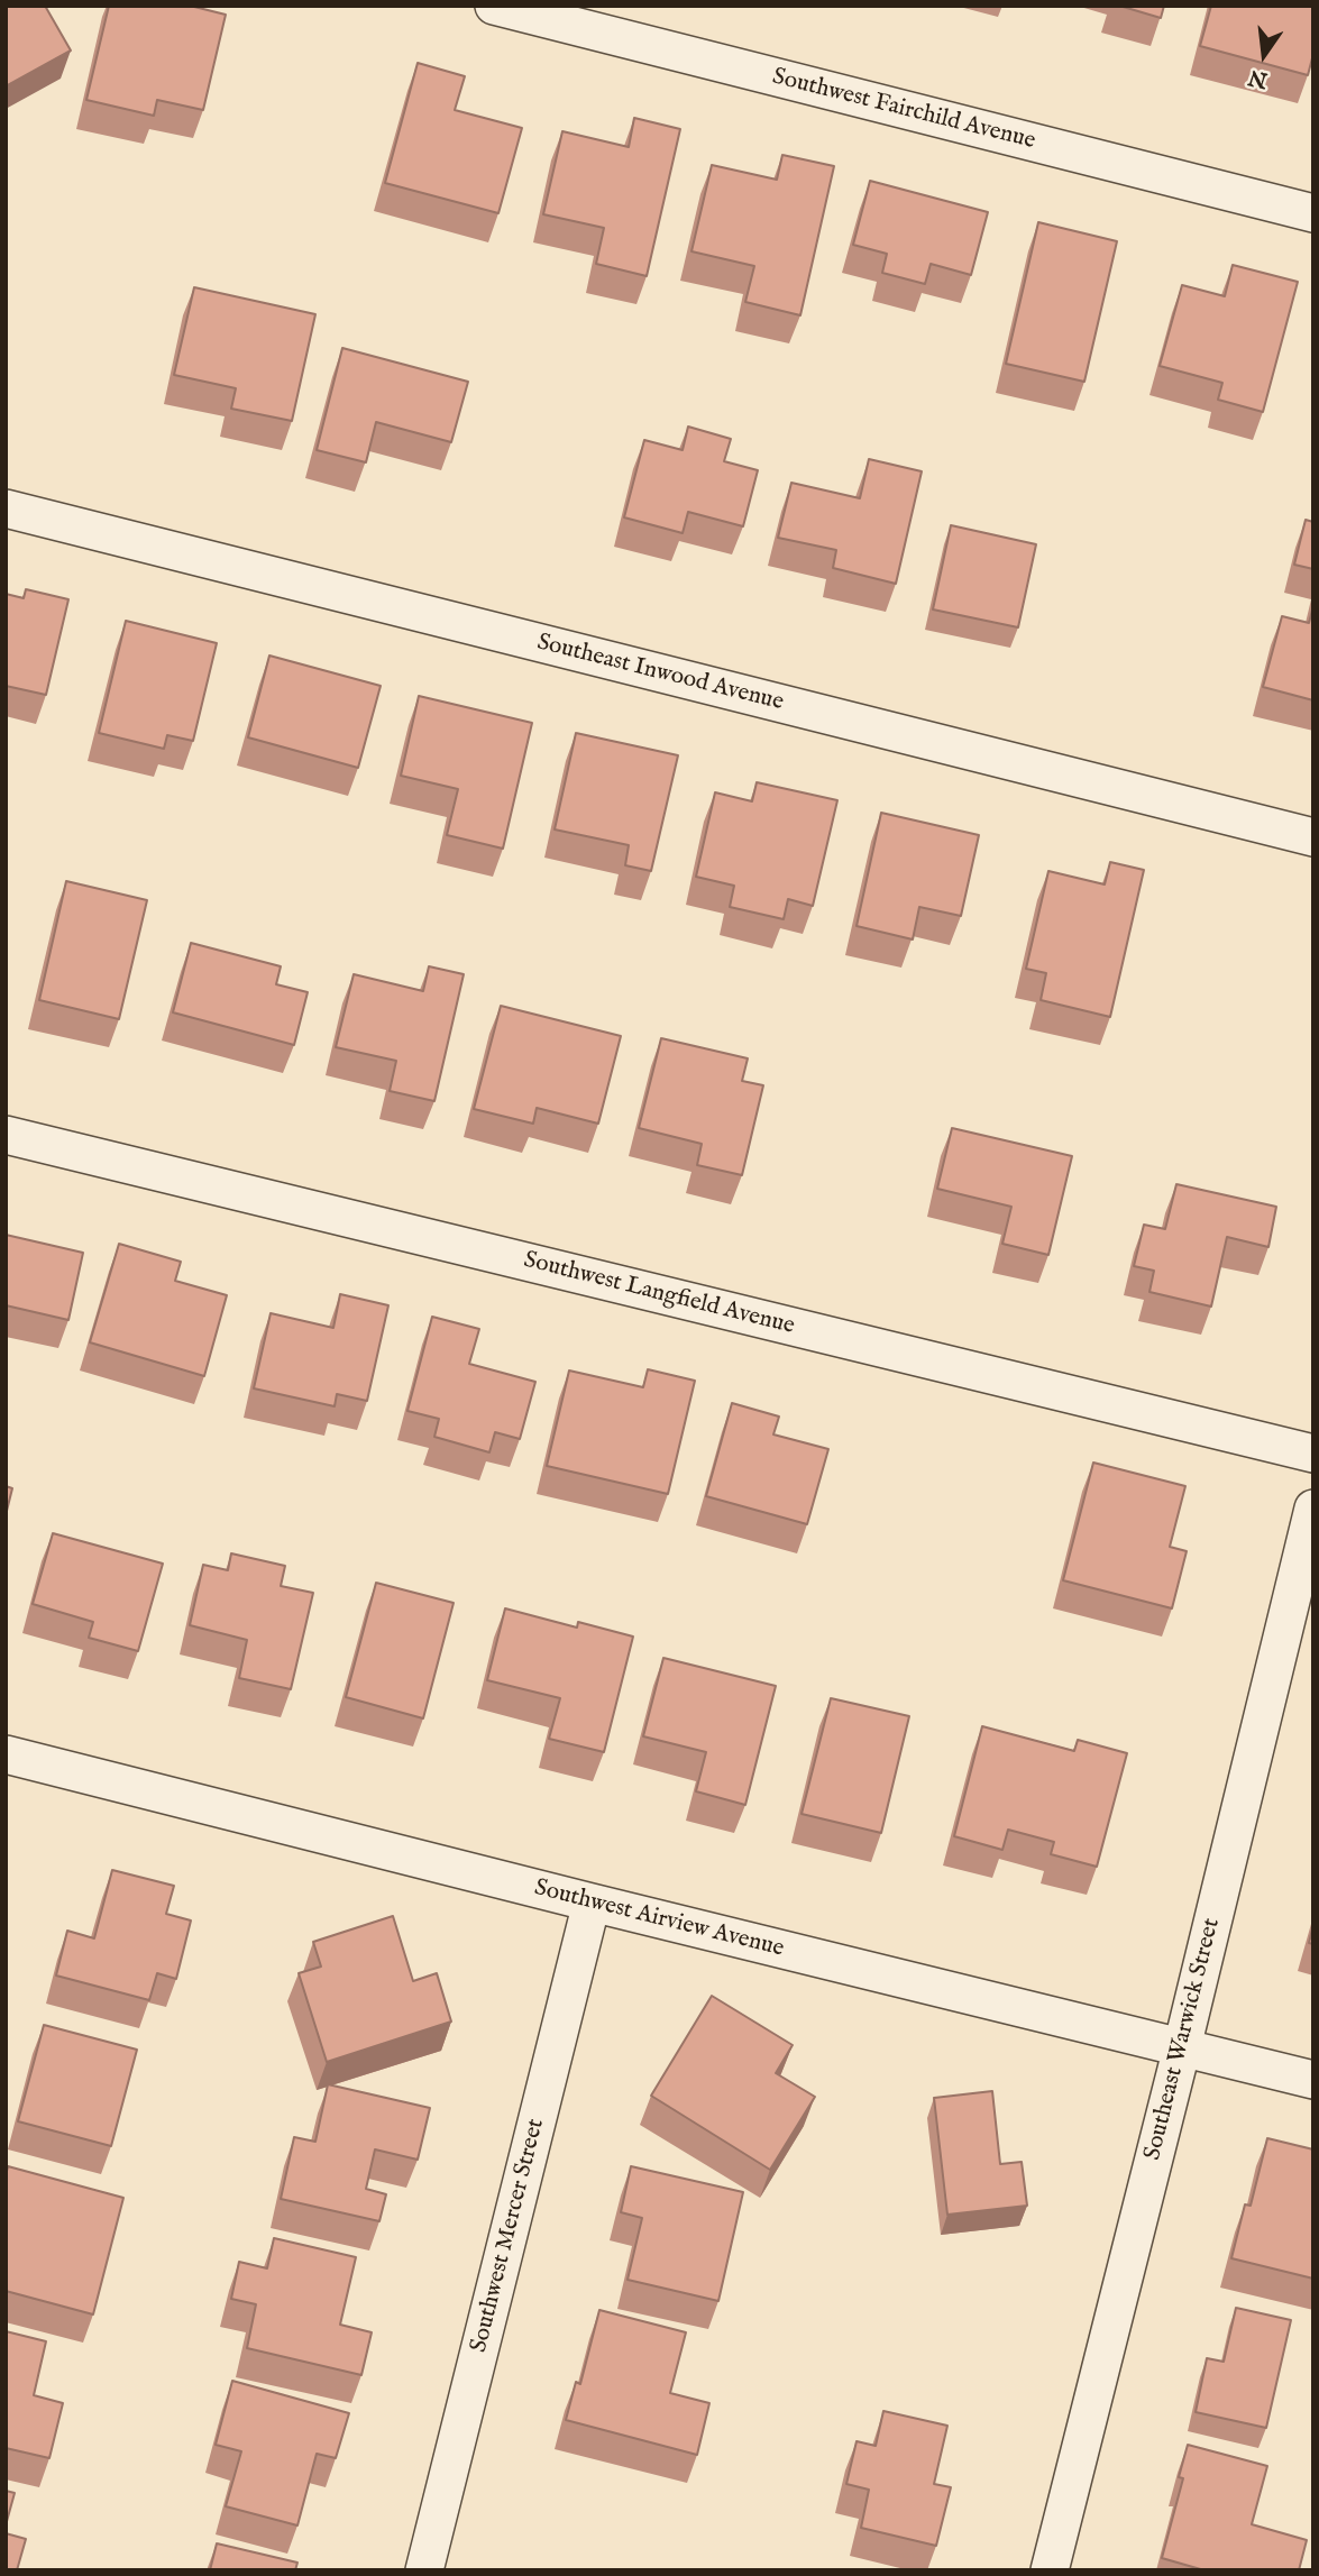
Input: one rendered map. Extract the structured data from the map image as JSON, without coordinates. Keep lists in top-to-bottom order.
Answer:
{
  "streets": {
    "street": [
      "Southwest Fairchild Avenue",
      "Southeast Inwood Avenue",
      "Southwest Langfield Avenue",
      "Southwest Airview Avenue",
      "Southeast Warwick Street",
      "Southwest Mercer Street"
    ]
  },
  "crossings": [
    ["Southwest Airview Avenue", "Southeast Warwick Street"],
    ["Southwest Airview Avenue", "Southwest Mercer Street"]
  ],
  "north": "bottom"
}
